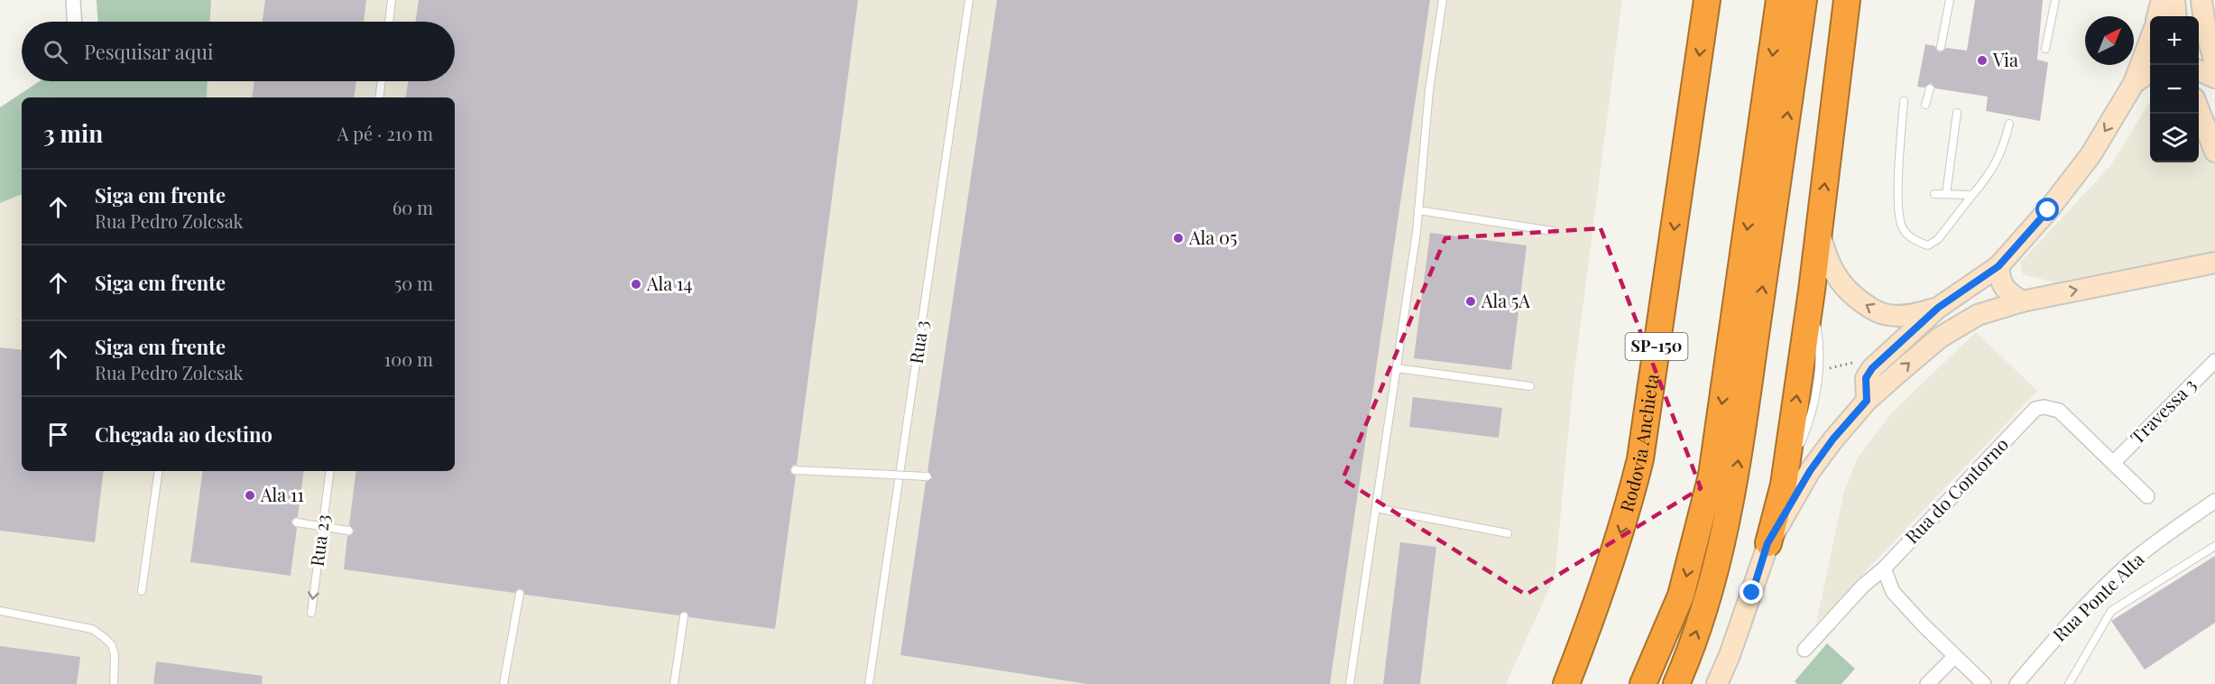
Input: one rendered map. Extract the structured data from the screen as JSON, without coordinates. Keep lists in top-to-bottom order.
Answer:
{
  "streets": {
    "highway": ["SP-150", "Rodovia Anchieta"],
    "street": ["Travessa 3", "Rua do Contorno", "Rua Ponte Alta"],
    "lane": ["Rua 3", "Rua 23"]
  },
  "crossings": [
    ["Travessa 3", "Rua do Contorno"]
  ],
  "one_way": ["Rua 23"],
  "places": [
    "Via",
    "Ala 05",
    "Ala 14",
    "Ala 5A",
    "Ala 11"
  ],
  "north": "top right",
  "page": {
    "map_buttons": ["+", "−"],
    "search": "Pesquisar aqui",
    "heading": ["3 min", "A pé · 210 m"],
    "list": [
      ["Siga em frente", "Rua Pedro Zolcsak", "60 m"],
      ["Siga em frente", "50 m"],
      ["Siga em frente", "Rua Pedro Zolcsak", "100 m"],
      "Chegada ao destino"
    ]
  }
}
